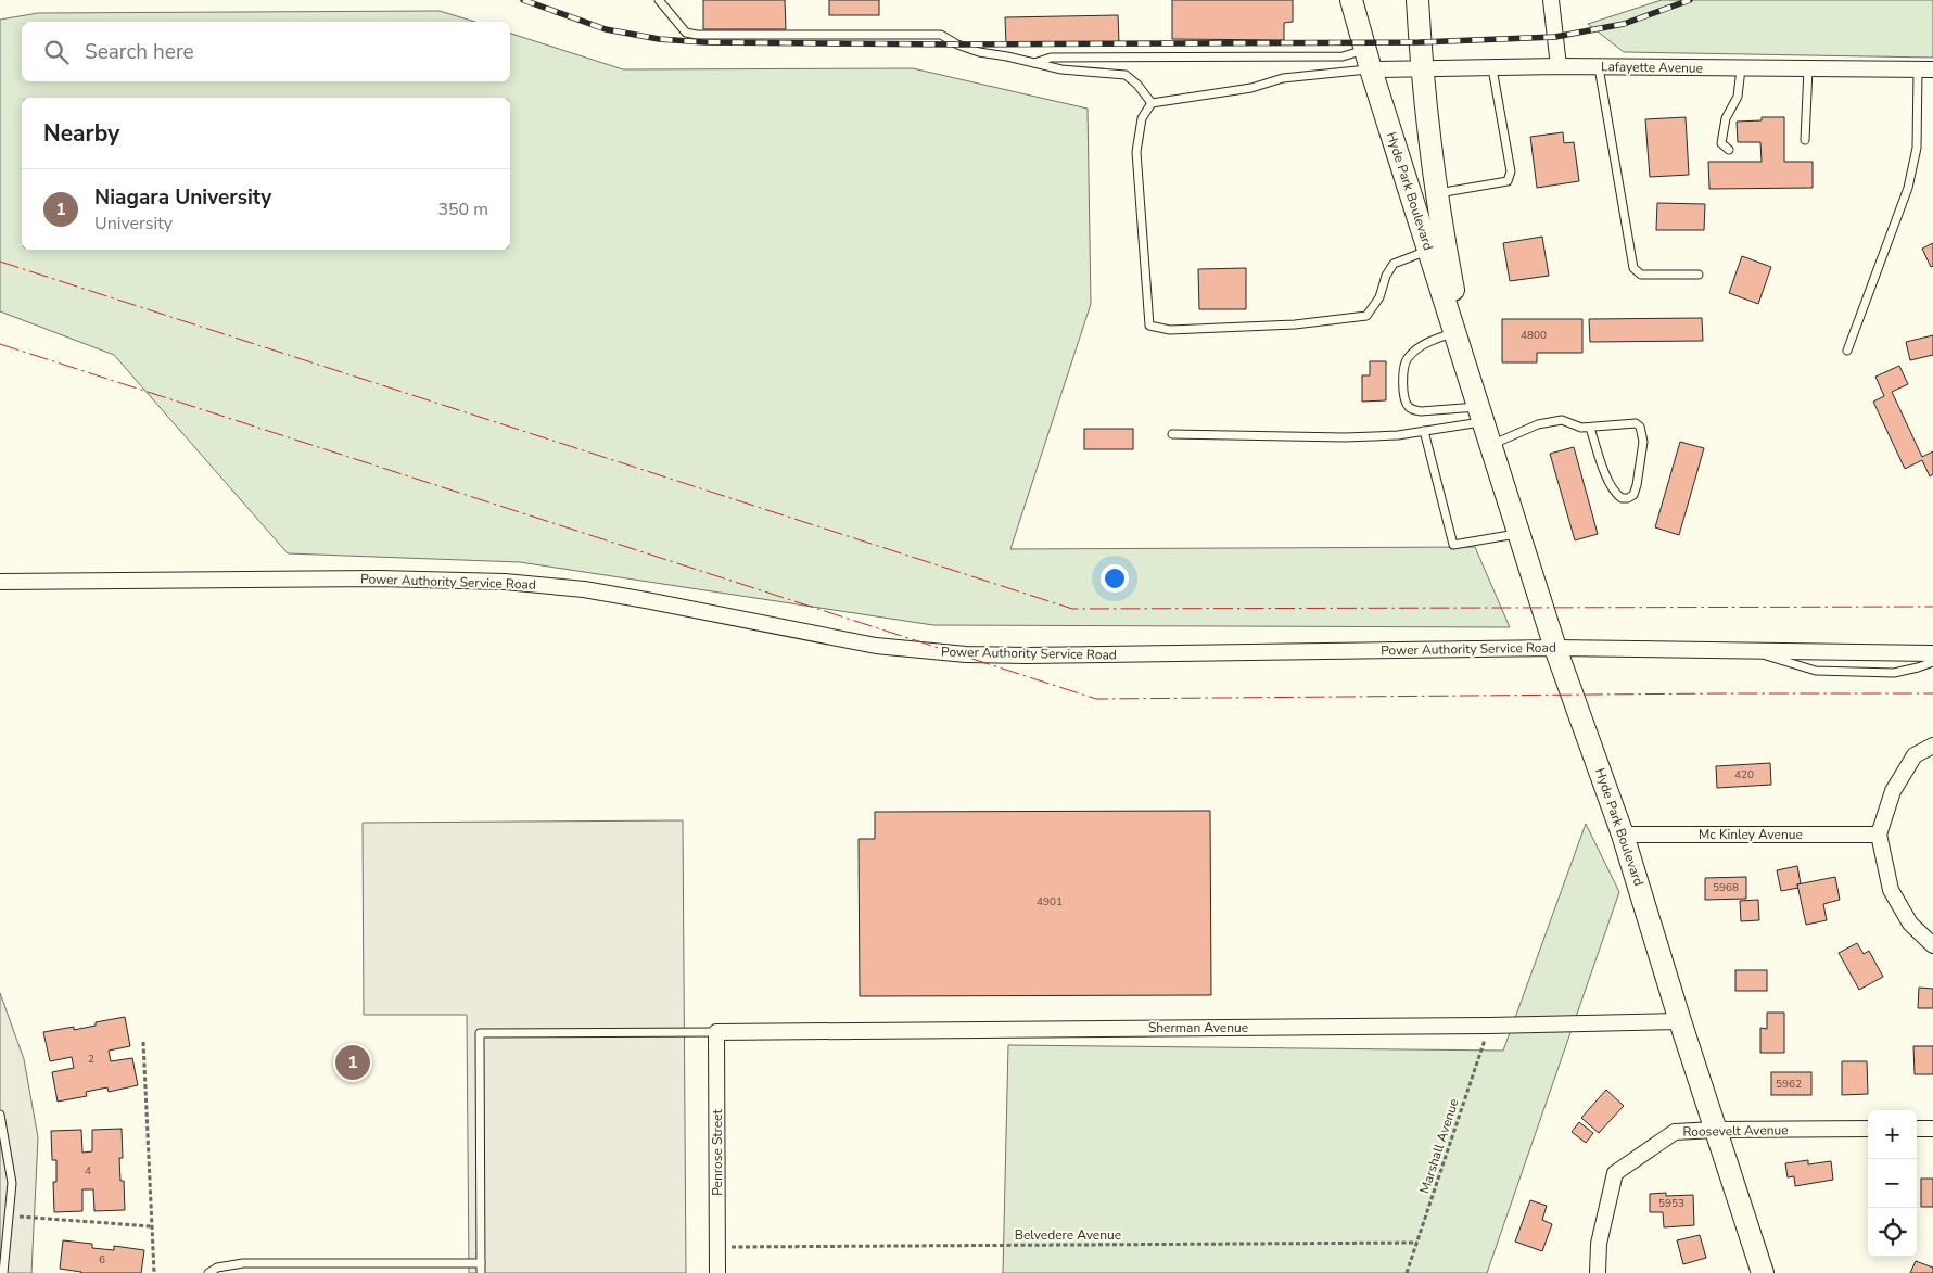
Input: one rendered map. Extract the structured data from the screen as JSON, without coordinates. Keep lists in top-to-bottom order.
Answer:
{
  "streets": {
    "main road": ["Hyde Park Boulevard"],
    "street": [
      "Lafayette Avenue",
      "Power Authority Service Road",
      "Mc Kinley Avenue",
      "Sherman Avenue",
      "Roosevelt Avenue",
      "Penrose Street"
    ],
    "path": ["Marshall Avenue", "Belvedere Avenue"]
  },
  "crossings": [
    ["Lafayette Avenue", "Hyde Park Boulevard"],
    ["Hyde Park Boulevard", "Power Authority Service Road"],
    ["Hyde Park Boulevard", "Mc Kinley Avenue"],
    ["Hyde Park Boulevard", "Sherman Avenue"],
    ["Hyde Park Boulevard", "Roosevelt Avenue"],
    ["Sherman Avenue", "Marshall Avenue"],
    ["Sherman Avenue", "Penrose Street"],
    ["Marshall Avenue", "Belvedere Avenue"],
    ["Penrose Street", "Belvedere Avenue"]
  ],
  "house_numbers": [
    "4800",
    "420",
    "5968",
    "4901",
    "2",
    "5962",
    "4",
    "5953",
    "6"
  ],
  "page": {
    "search": "Search here",
    "heading": "Nearby",
    "list": [
      {
        "mark": "1",
        "name": "Niagara University",
        "note": "University",
        "value": "350 m"
      }
    ],
    "pins": "1",
    "map_buttons": ["+", "−"]
  }
}
